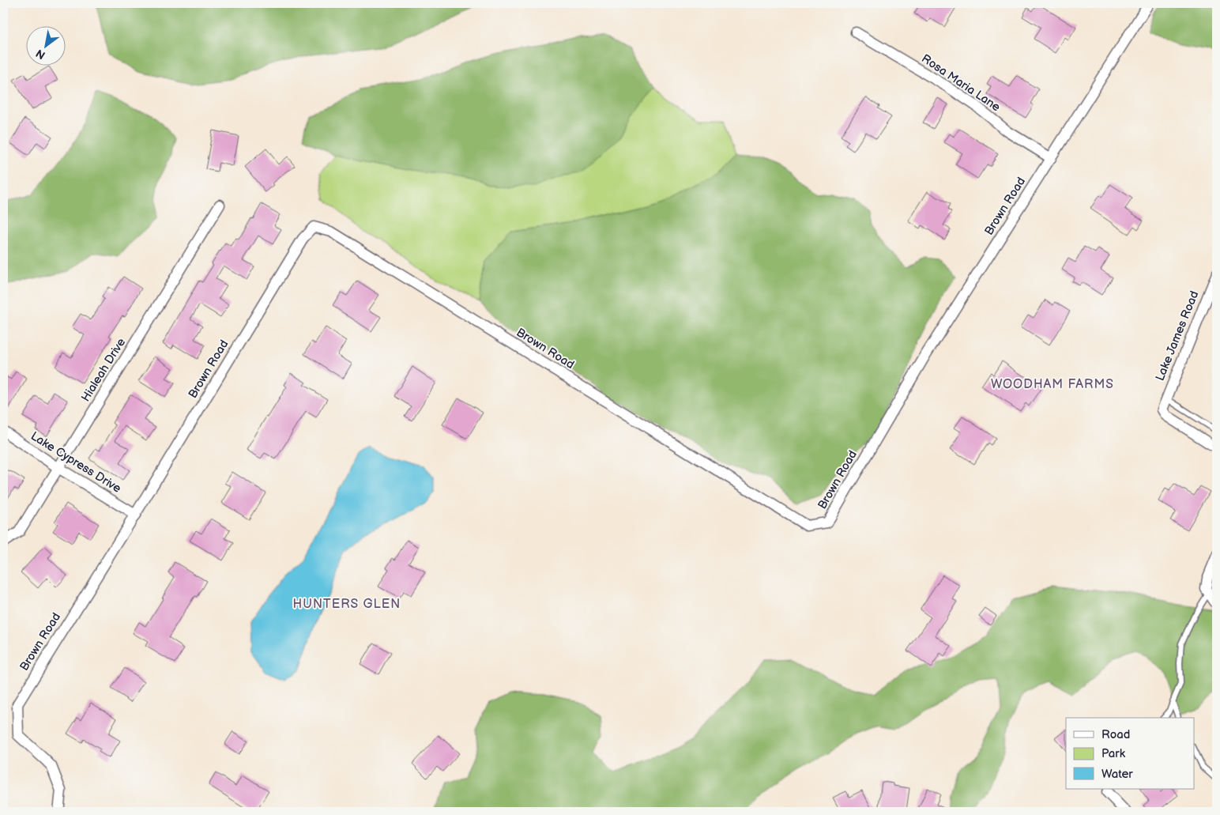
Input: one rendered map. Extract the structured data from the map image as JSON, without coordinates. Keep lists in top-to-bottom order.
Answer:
{
  "streets": {
    "street": [
      "Rosa Maria Lane",
      "Brown Road",
      "Lake James Road",
      "Hialeah Drive",
      "Lake Cypress Drive"
    ]
  },
  "crossings": [
    ["Rosa Maria Lane", "Brown Road"],
    ["Brown Road", "Lake Cypress Drive"],
    ["Hialeah Drive", "Lake Cypress Drive"]
  ],
  "districts": ["WOODHAM FARMS", "HUNTERS GLEN"],
  "legend": ["Road", "Park", "Water"],
  "north": "bottom left"
}
